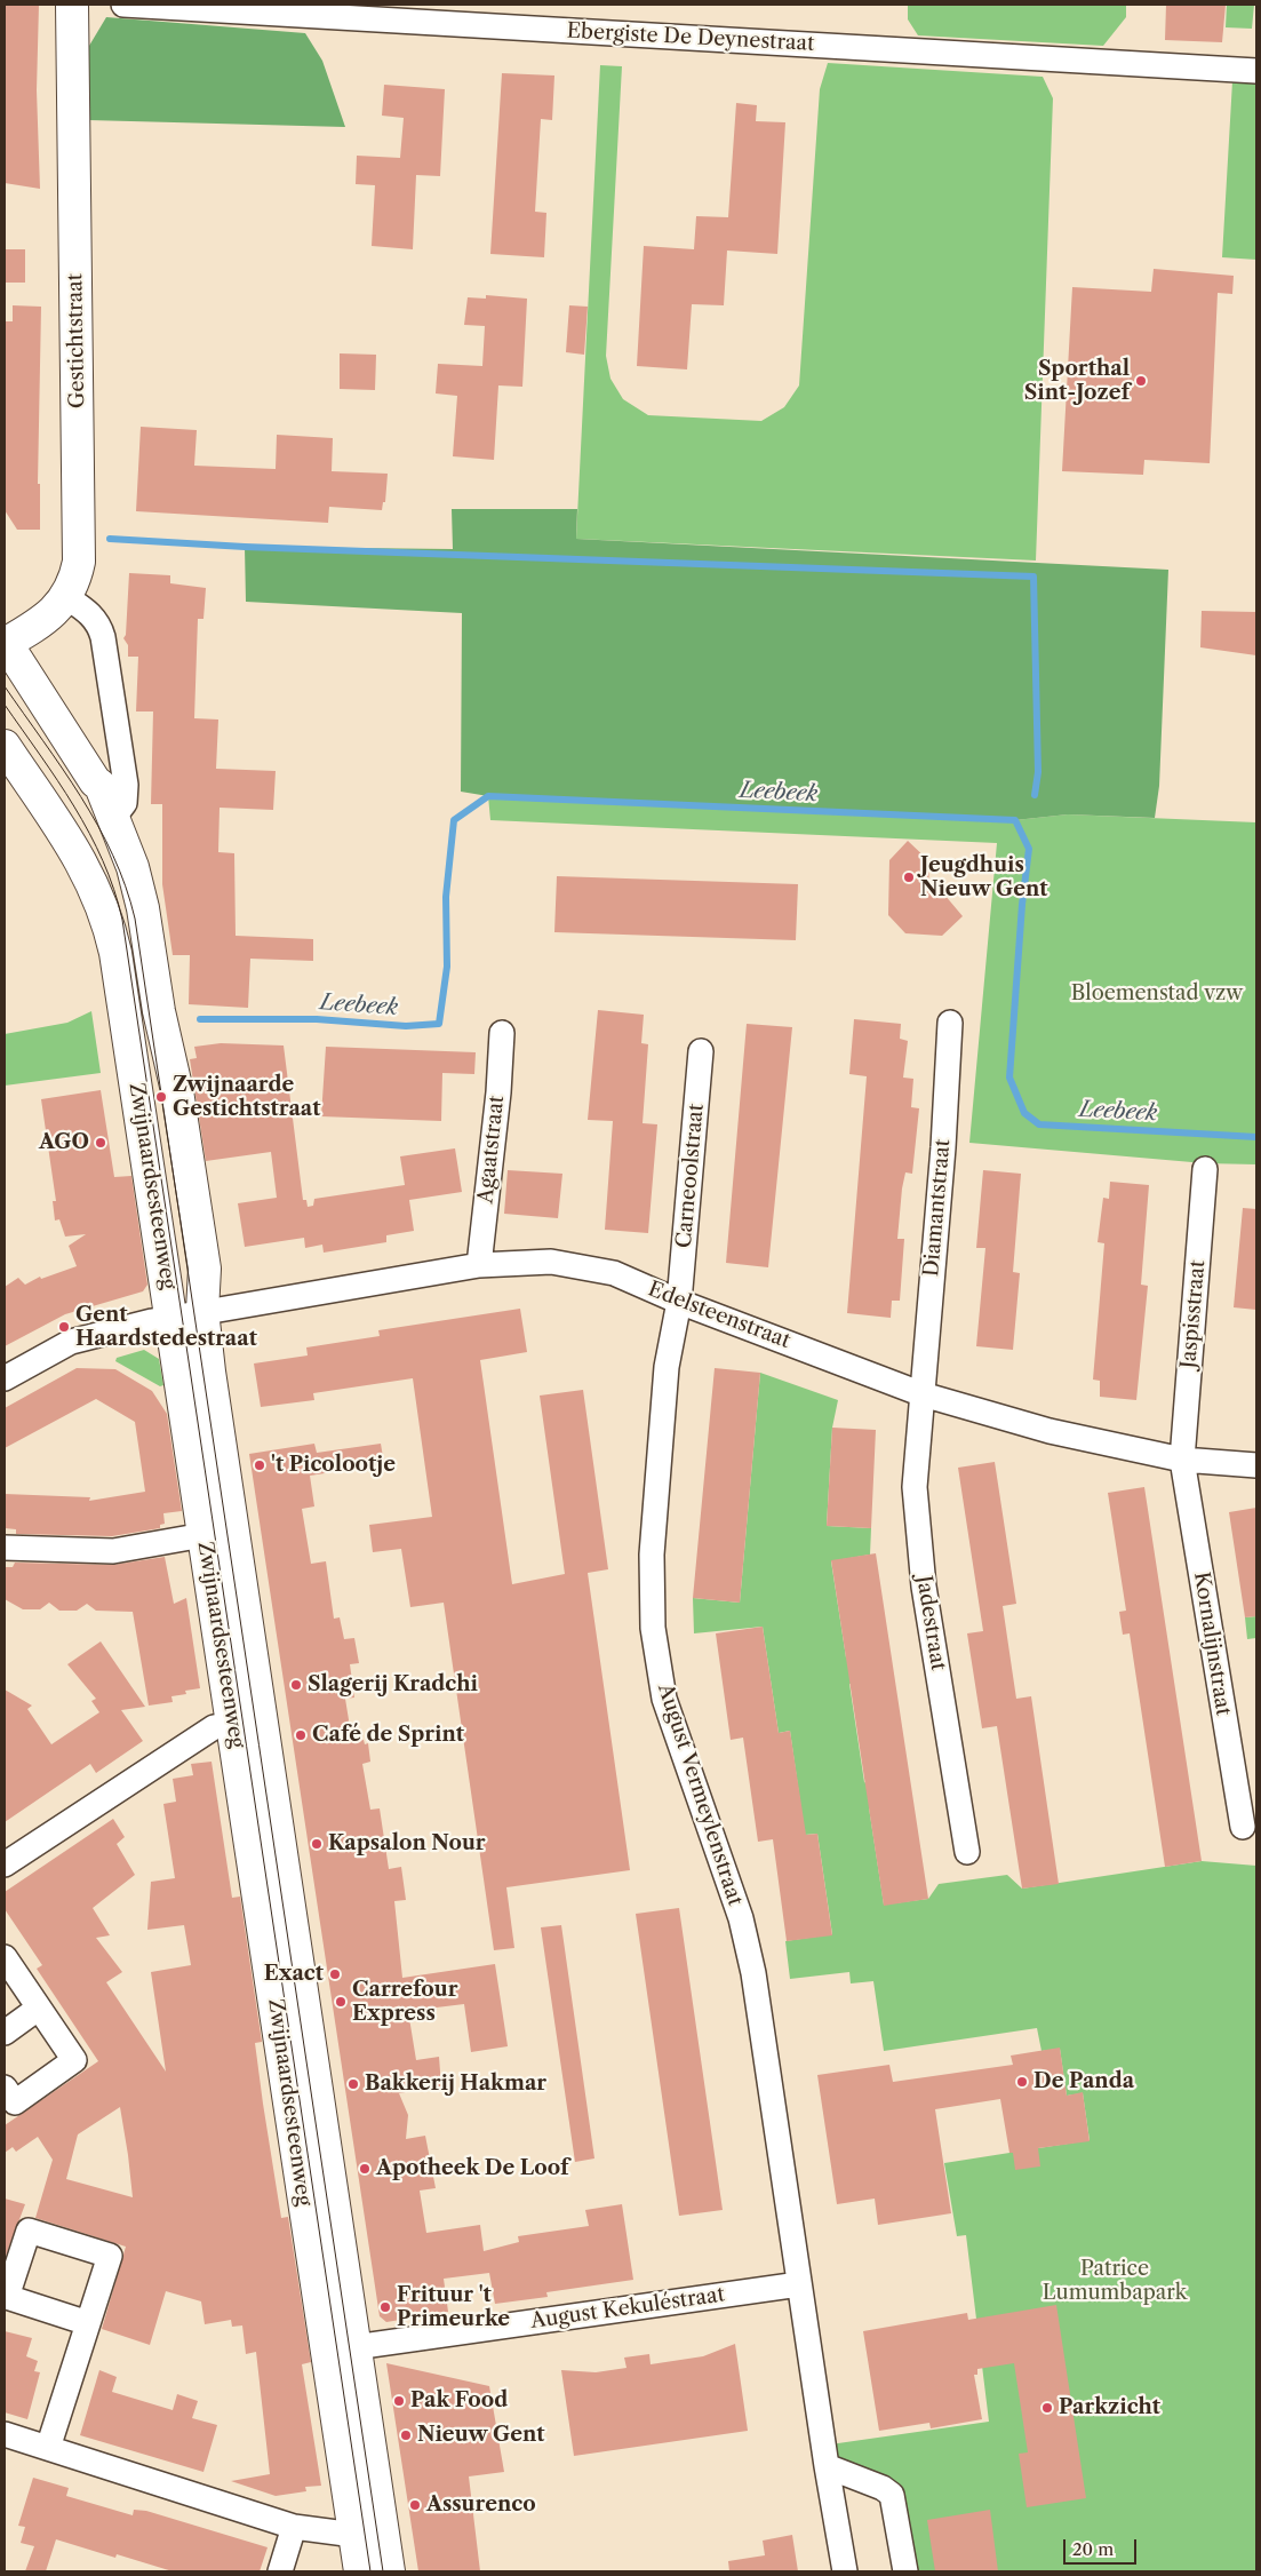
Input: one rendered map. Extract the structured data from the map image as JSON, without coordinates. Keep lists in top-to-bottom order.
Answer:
{
  "streets": {
    "street": [
      "Ebergiste De Deynestraat",
      "Gestichtstraat",
      "Agaatstraat",
      "Carneoolstraat",
      "Zwijnaardsesteenweg",
      "Diamantstraat",
      "Jaspisstraat",
      "Edelsteenstraat",
      "Jadestraat",
      "Kornalijnstraat",
      "August Vermeylenstraat",
      "August Kekuléstraat"
    ]
  },
  "crossings": [
    ["Gestichtstraat", "Zwijnaardsesteenweg"],
    ["Agaatstraat", "Edelsteenstraat"],
    ["Carneoolstraat", "Edelsteenstraat"],
    ["Carneoolstraat", "August Vermeylenstraat"],
    ["Zwijnaardsesteenweg", "Edelsteenstraat"],
    ["Zwijnaardsesteenweg", "August Kekuléstraat"],
    ["Diamantstraat", "Edelsteenstraat"],
    ["Diamantstraat", "Jadestraat"],
    ["Jaspisstraat", "Edelsteenstraat"],
    ["Jaspisstraat", "Kornalijnstraat"],
    ["Edelsteenstraat", "Jadestraat"],
    ["Edelsteenstraat", "Kornalijnstraat"],
    ["Edelsteenstraat", "August Vermeylenstraat"],
    ["August Vermeylenstraat", "August Kekuléstraat"]
  ],
  "water": ["Leebeek"],
  "parks": ["Bloemenstad vzw", "Patrice Lumumbapark"],
  "places": [
    "Sporthal Sint-Jozef",
    "Jeugdhuis Nieuw Gent",
    "Zwijnaarde Gestichtstraat",
    "AGO",
    "Gent Haardstedestraat",
    "'t Picolootje",
    "Slagerij Kradchi",
    "Café de Sprint",
    "Kapsalon Nour",
    "Exact",
    "Carrefour Express",
    "De Panda",
    "Bakkerij Hakmar",
    "Apotheek De Loof",
    "Frituur 't Primeurke",
    "Pak Food",
    "Parkzicht",
    "Nieuw Gent",
    "Assurenco"
  ],
  "scale_bar": "20 m"
}
